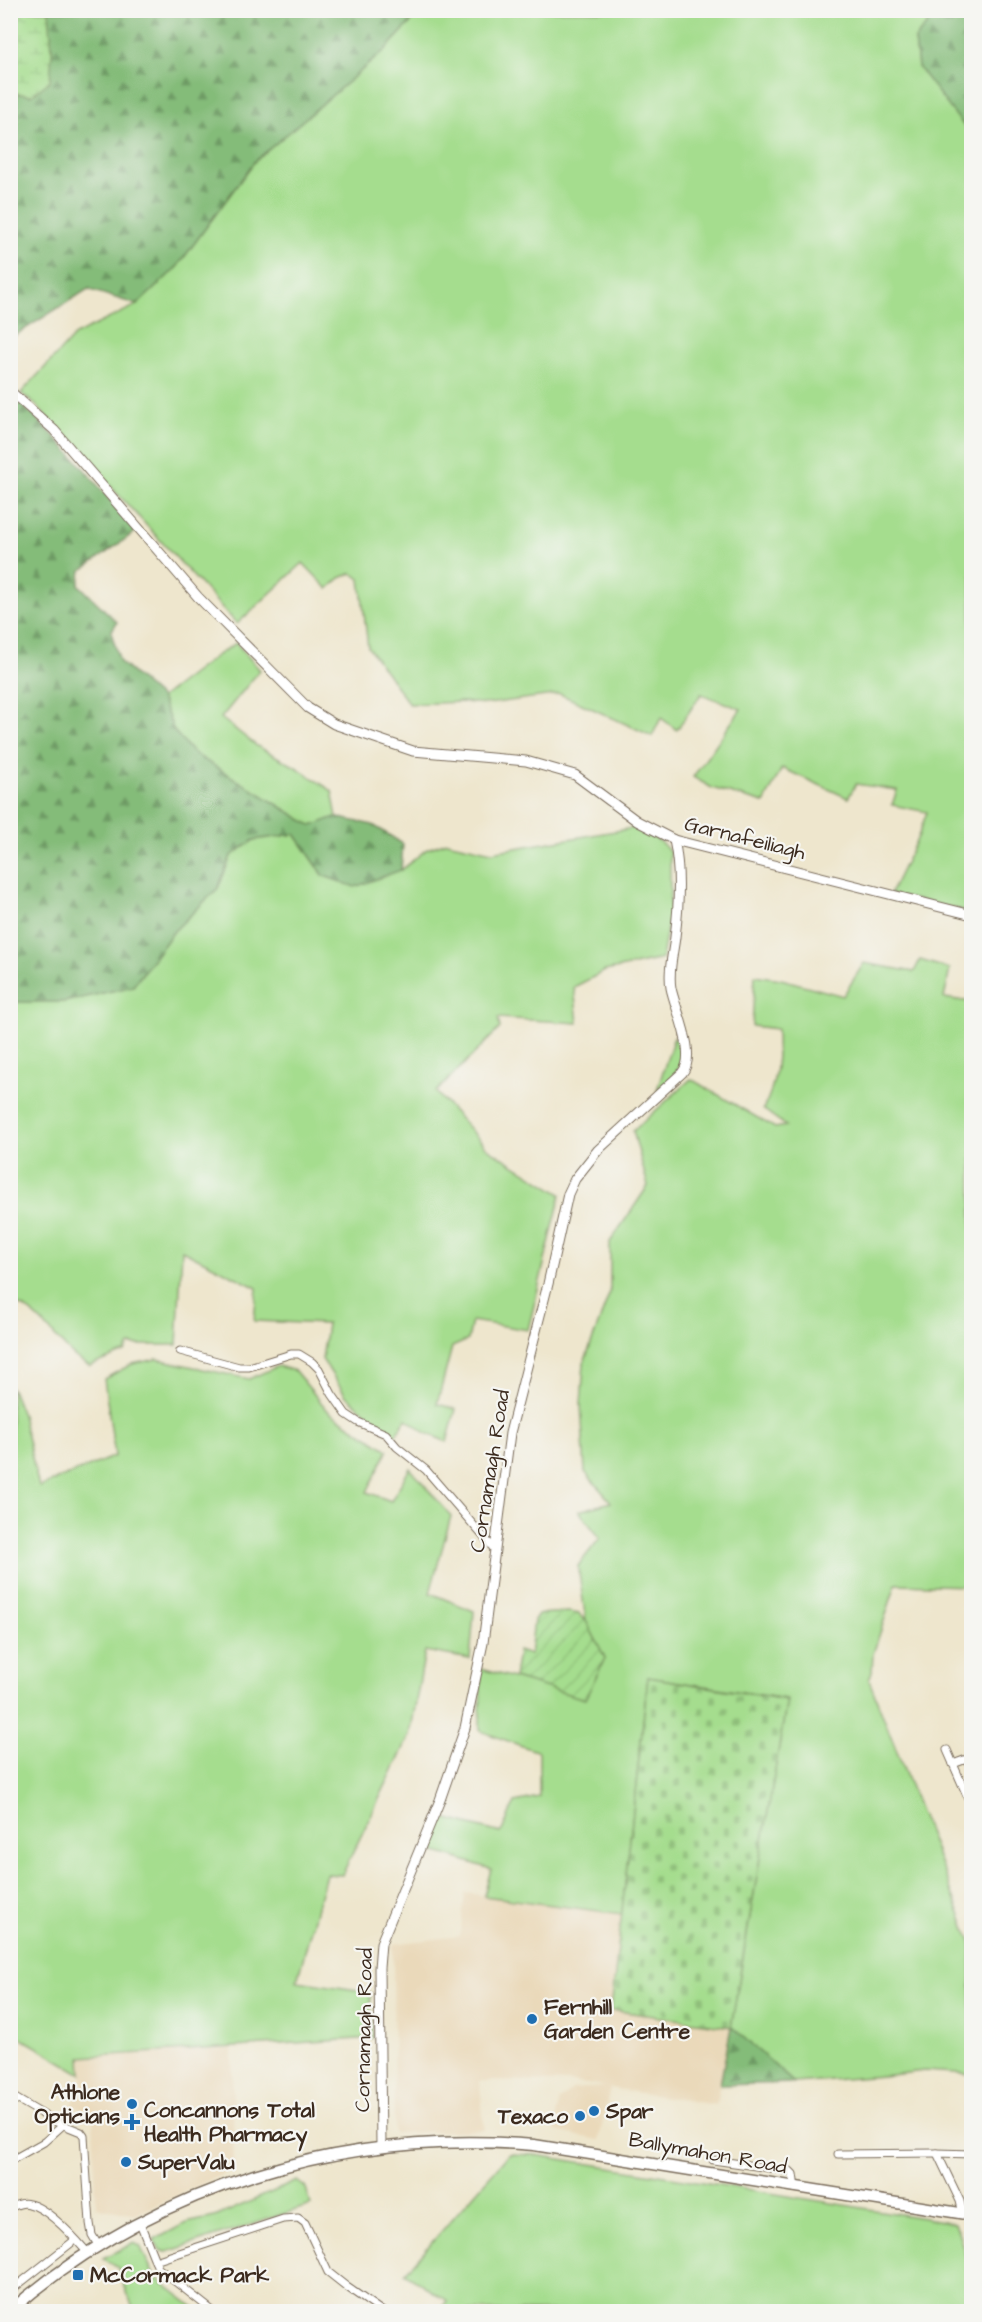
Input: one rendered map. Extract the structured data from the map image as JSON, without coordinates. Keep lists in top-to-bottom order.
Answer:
{
  "streets": {
    "main road": ["Ballymahon Road"],
    "street": ["Garnafeiliagh", "Cornamagh Road"]
  },
  "crossings": [
    ["Garnafeiliagh", "Cornamagh Road"],
    ["Cornamagh Road", "Ballymahon Road"]
  ],
  "places": {
    "other": [
      "Fernhill Garden Centre",
      "Athlone Opticians",
      "Spar",
      "Texaco",
      "SuperValu"
    ],
    "health": ["Concannons Total Health Pharmacy"],
    "transit": ["McCormack Park"]
  }
}
